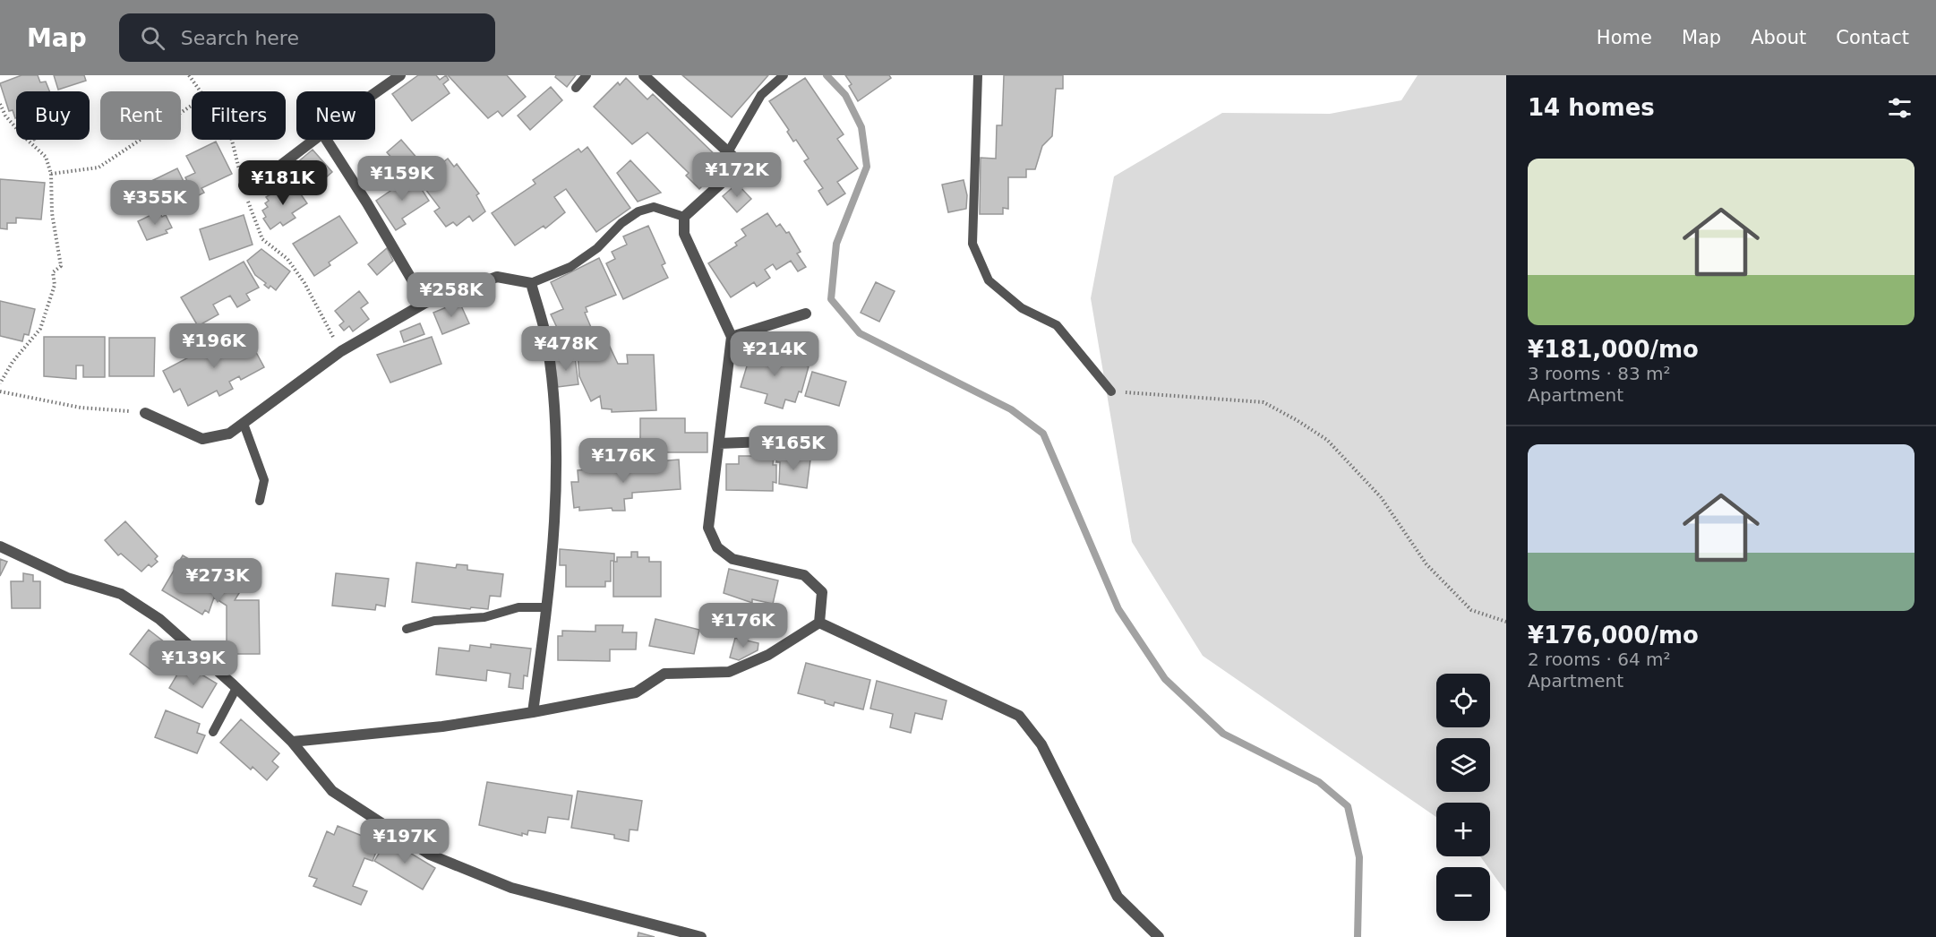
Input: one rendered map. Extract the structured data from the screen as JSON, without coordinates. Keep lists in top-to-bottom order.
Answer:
{
  "page": {
    "header": "Map",
    "search": "Search here",
    "nav": [
      "Home",
      "Map",
      "About",
      "Contact"
    ],
    "heading": "14 homes",
    "chip": [
      "Buy",
      "Rent",
      "Filters",
      "New"
    ],
    "list": [
      {
        "name": "¥181,000/mo",
        "note": "3 rooms · 83 m² · Apartment"
      },
      {
        "name": "¥176,000/mo",
        "note": "2 rooms · 64 m² · Apartment"
      }
    ],
    "price": [
      "¥172K",
      "¥159K",
      "¥181K",
      "¥355K",
      "¥258K",
      "¥196K",
      "¥478K",
      "¥214K",
      "¥165K",
      "¥176K",
      "¥273K",
      "¥176K",
      "¥139K",
      "¥197K"
    ],
    "map_buttons": ["+", "−"]
  }
}
